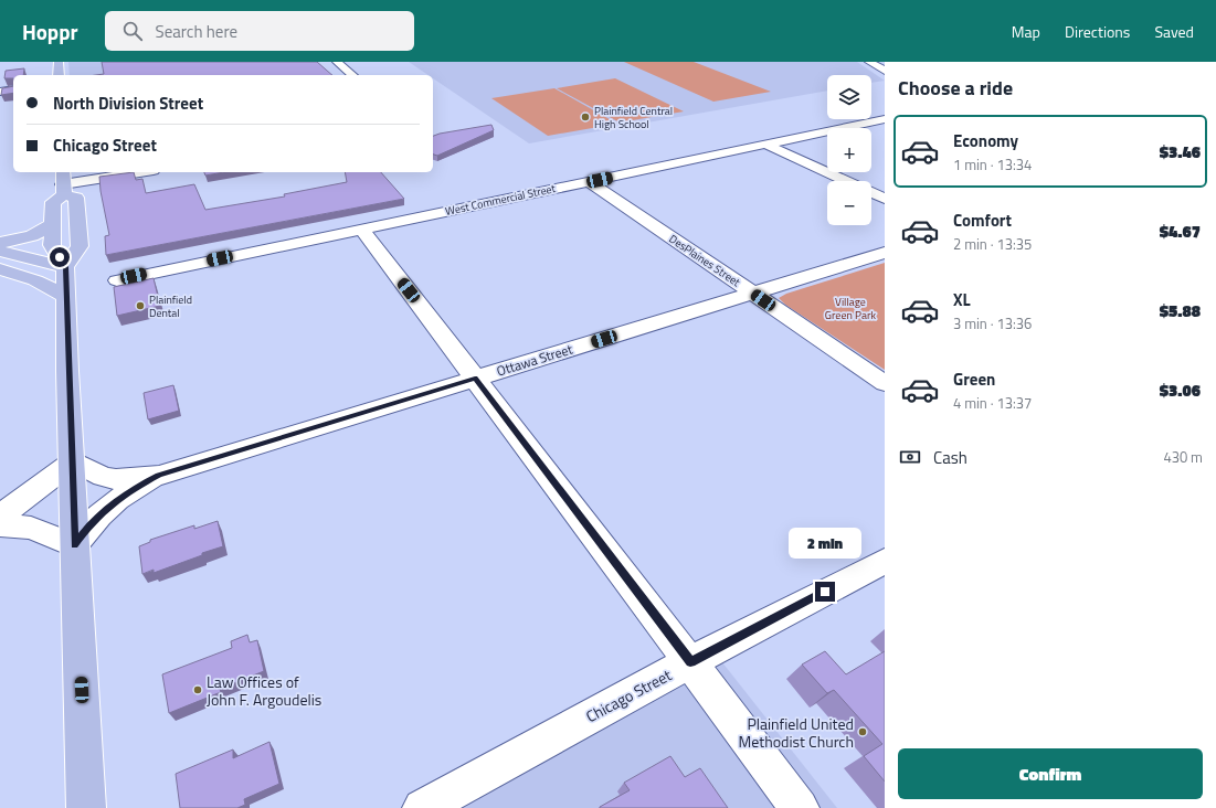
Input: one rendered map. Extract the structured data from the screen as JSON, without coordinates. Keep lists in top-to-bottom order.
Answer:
{
  "streets": {
    "street": [
      "West Commercial Street",
      "DesPlaines Street",
      "Ottawa Street",
      "Chicago Street"
    ]
  },
  "crossings": [
    ["West Commercial Street", "DesPlaines Street"],
    ["DesPlaines Street", "Ottawa Street"]
  ],
  "parks": ["Village Green Park"],
  "places": [
    "Plainfield Central High School",
    "Plainfield Dental",
    "Law Offices of John F. Argoudelis",
    "Plainfield United Methodist Church"
  ],
  "page": {
    "header": "Hoppr",
    "search": "Search here",
    "nav": ["Map", "Directions", "Saved"],
    "heading": "Choose a ride",
    "map_buttons": ["+", "−"],
    "banner": ["North Division Street", "Chicago Street"],
    "list": [
      {
        "name": "Economy",
        "note": "1 min · 13:34",
        "value": "$3.46"
      },
      {
        "name": "Comfort",
        "note": "2 min · 13:35",
        "value": "$4.67"
      },
      {
        "name": "XL",
        "note": "3 min · 13:36",
        "value": "$5.88"
      },
      {
        "name": "Green",
        "note": "4 min · 13:37",
        "value": "$3.06"
      }
    ],
    "pay": ["Cash", "430 m"],
    "bubble": "2 min",
    "buttons": "Confirm"
  }
}
